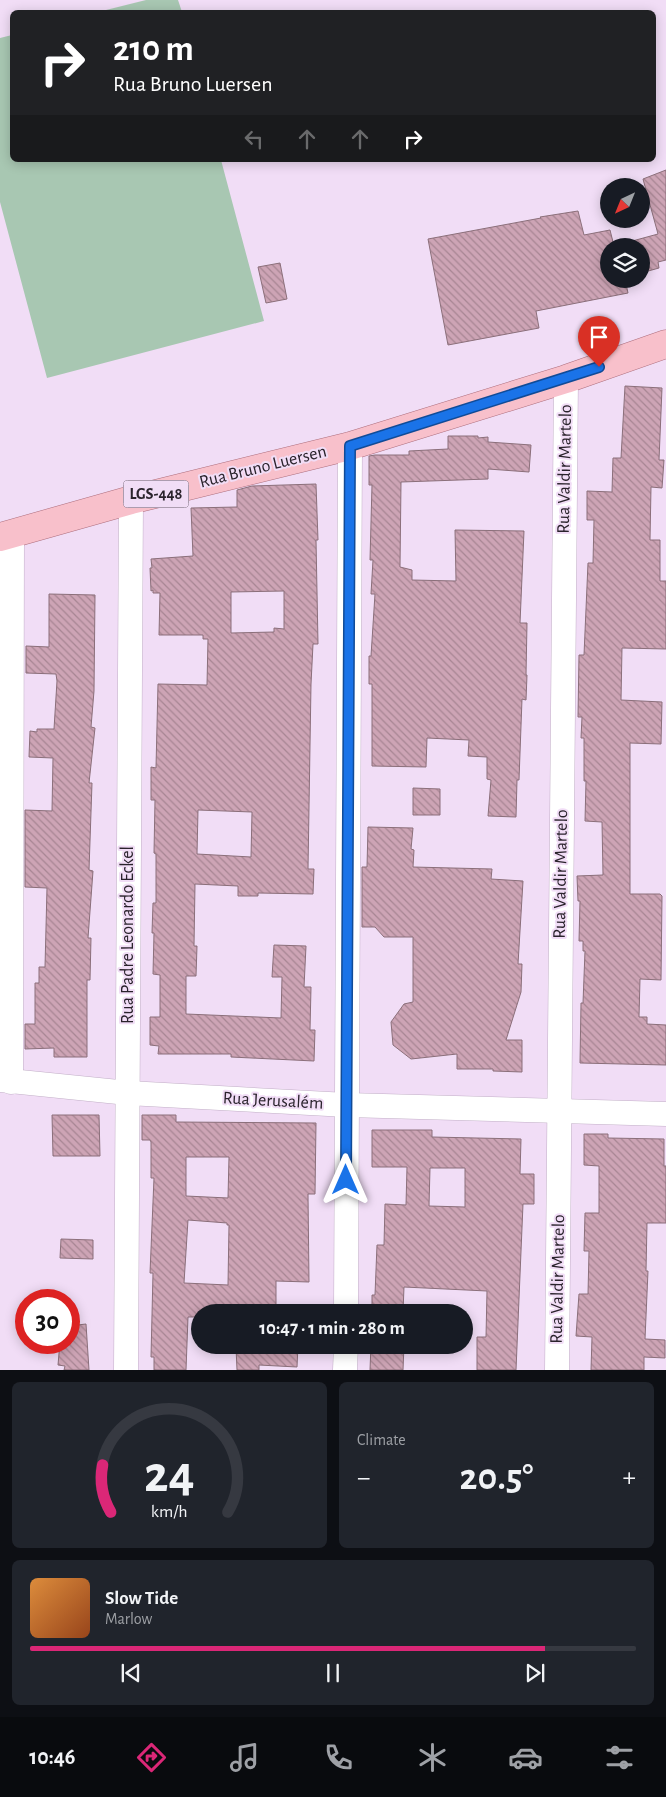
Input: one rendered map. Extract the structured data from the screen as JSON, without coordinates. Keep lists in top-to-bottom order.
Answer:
{
  "streets": {
    "main road": ["Rua Bruno Luersen", "LGS-448"],
    "street": ["Rua Valdir Martelo", "Rua Padre Leonardo Eckel", "Rua Jerusalém"]
  },
  "crossings": [
    ["Rua Bruno Luersen", "Rua Valdir Martelo"],
    ["Rua Bruno Luersen", "Rua Padre Leonardo Eckel"],
    ["Rua Valdir Martelo", "Rua Jerusalém"],
    ["Rua Padre Leonardo Eckel", "Rua Jerusalém"]
  ],
  "north": "bottom left",
  "page": {
    "turn": ["210 m", "Rua Bruno Luersen"],
    "limit": "30",
    "trip": "10:47 · 1 min · 280 m",
    "tile": "Climate",
    "heat": ["−", "20.5°", "+"],
    "song": ["Slow Tide", "Marlow"],
    "tabs": "10:46",
    "gauge": ["24", "km/h"]
  }
}
